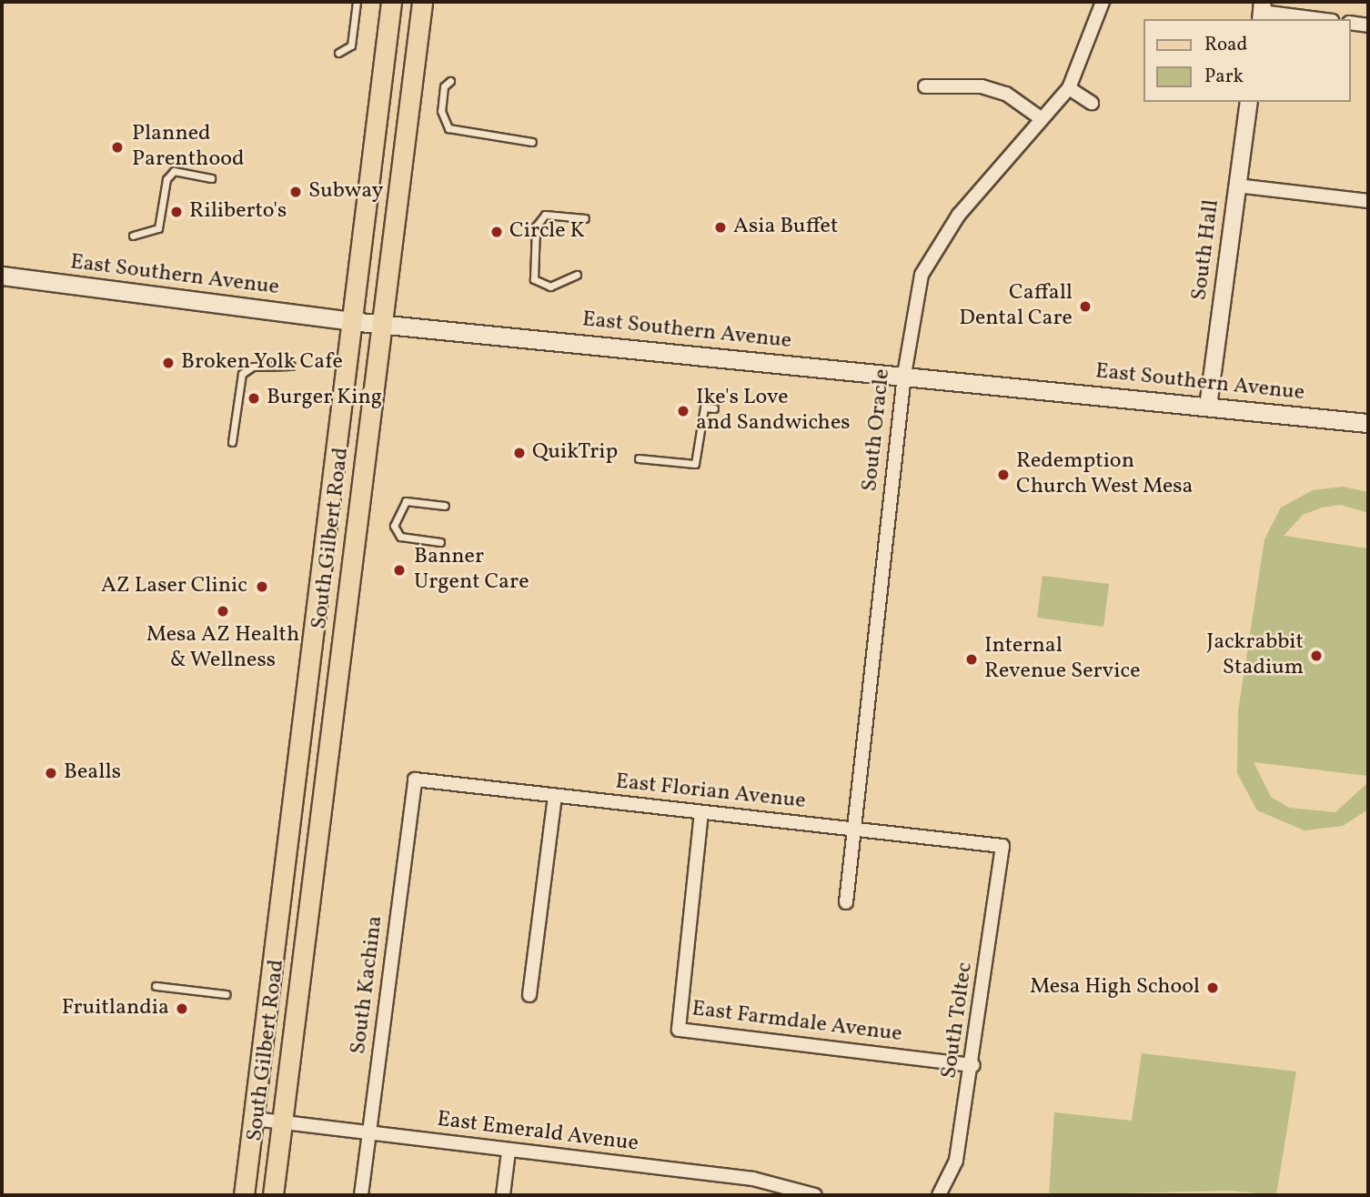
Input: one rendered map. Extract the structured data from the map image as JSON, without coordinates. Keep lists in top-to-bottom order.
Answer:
{
  "streets": {
    "main road": ["East Southern Avenue", "South Gilbert Road"],
    "street": [
      "South Hall",
      "South Oracle",
      "East Florian Avenue",
      "South Kachina",
      "South Toltec",
      "East Farmdale Avenue",
      "East Emerald Avenue"
    ]
  },
  "crossings": [
    ["South Hall", "East Southern Avenue"],
    ["East Southern Avenue", "South Oracle"],
    ["East Southern Avenue", "South Gilbert Road"],
    ["South Oracle", "East Florian Avenue"],
    ["South Gilbert Road", "East Emerald Avenue"],
    ["East Florian Avenue", "South Kachina"],
    ["East Florian Avenue", "South Toltec"],
    ["East Florian Avenue", "East Farmdale Avenue"],
    ["South Kachina", "East Emerald Avenue"],
    ["South Toltec", "East Farmdale Avenue"]
  ],
  "places": [
    "Planned Parenthood",
    "Subway",
    "Riliberto's",
    "Asia Buffet",
    "Circle K",
    "Caffall Dental Care",
    "Broken Yolk Cafe",
    "Burger King",
    "Ike's Love and Sandwiches",
    "QuikTrip",
    "Redemption Church West Mesa",
    "Banner Urgent Care",
    "AZ Laser Clinic",
    "Mesa AZ Health & Wellness",
    "Jackrabbit Stadium",
    "Internal Revenue Service",
    "Bealls",
    "Mesa High School",
    "Fruitlandia"
  ],
  "legend": ["Road", "Park"]
}
